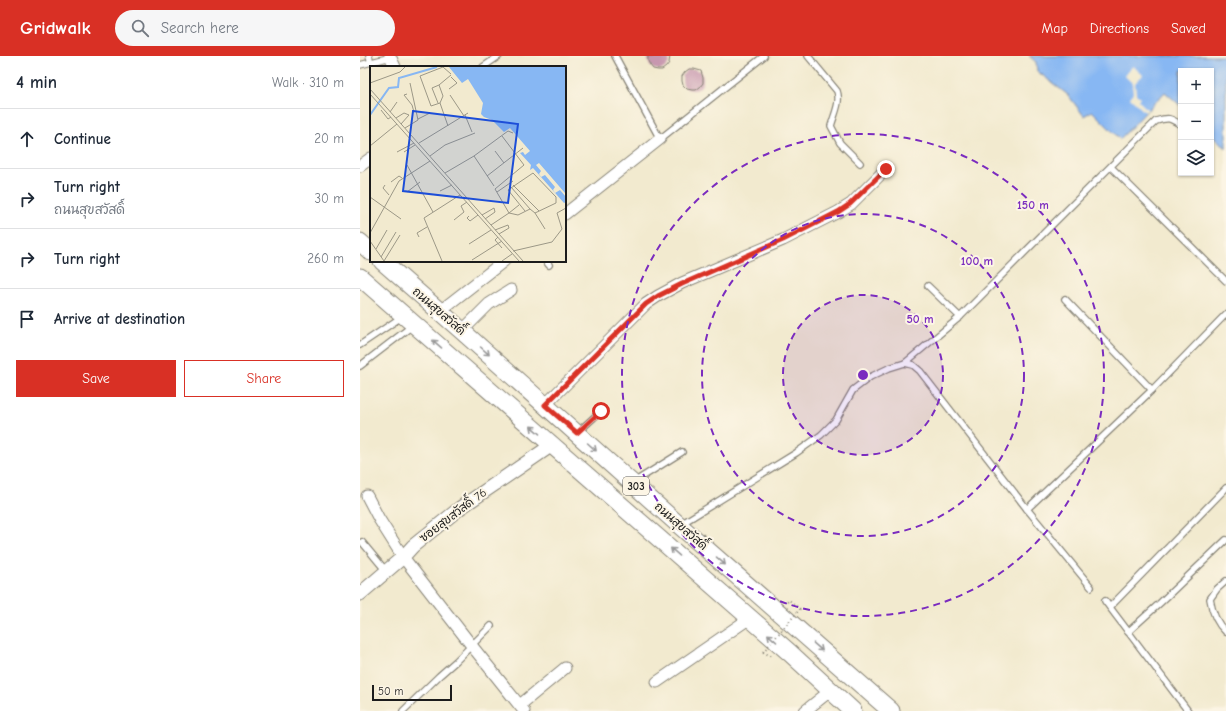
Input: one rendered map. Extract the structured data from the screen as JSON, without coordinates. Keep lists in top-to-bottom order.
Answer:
{
  "streets": {
    "main road": ["ถนนสุขสวัสดิ์", "303"],
    "street": ["ซอยสุขสวัสดิ์ 76"]
  },
  "crossings": [
    ["ถนนสุขสวัสดิ์", "ซอยสุขสวัสดิ์ 76"]
  ],
  "scale_bar": "50 m",
  "page": {
    "header": "Gridwalk",
    "search": "Search here",
    "nav": ["Map", "Directions", "Saved"],
    "heading": ["4 min", "Walk · 310 m"],
    "map_buttons": ["+", "−"],
    "list": [
      ["Continue", "20 m"],
      ["Turn right", "ถนนสุขสวัสดิ์", "30 m"],
      ["Turn right", "260 m"],
      "Arrive at destination"
    ],
    "buttons": ["Save", "Share"],
    "scale": "50 m"
  },
  "rings": ["150 m", "100 m", "50 m"]
}
